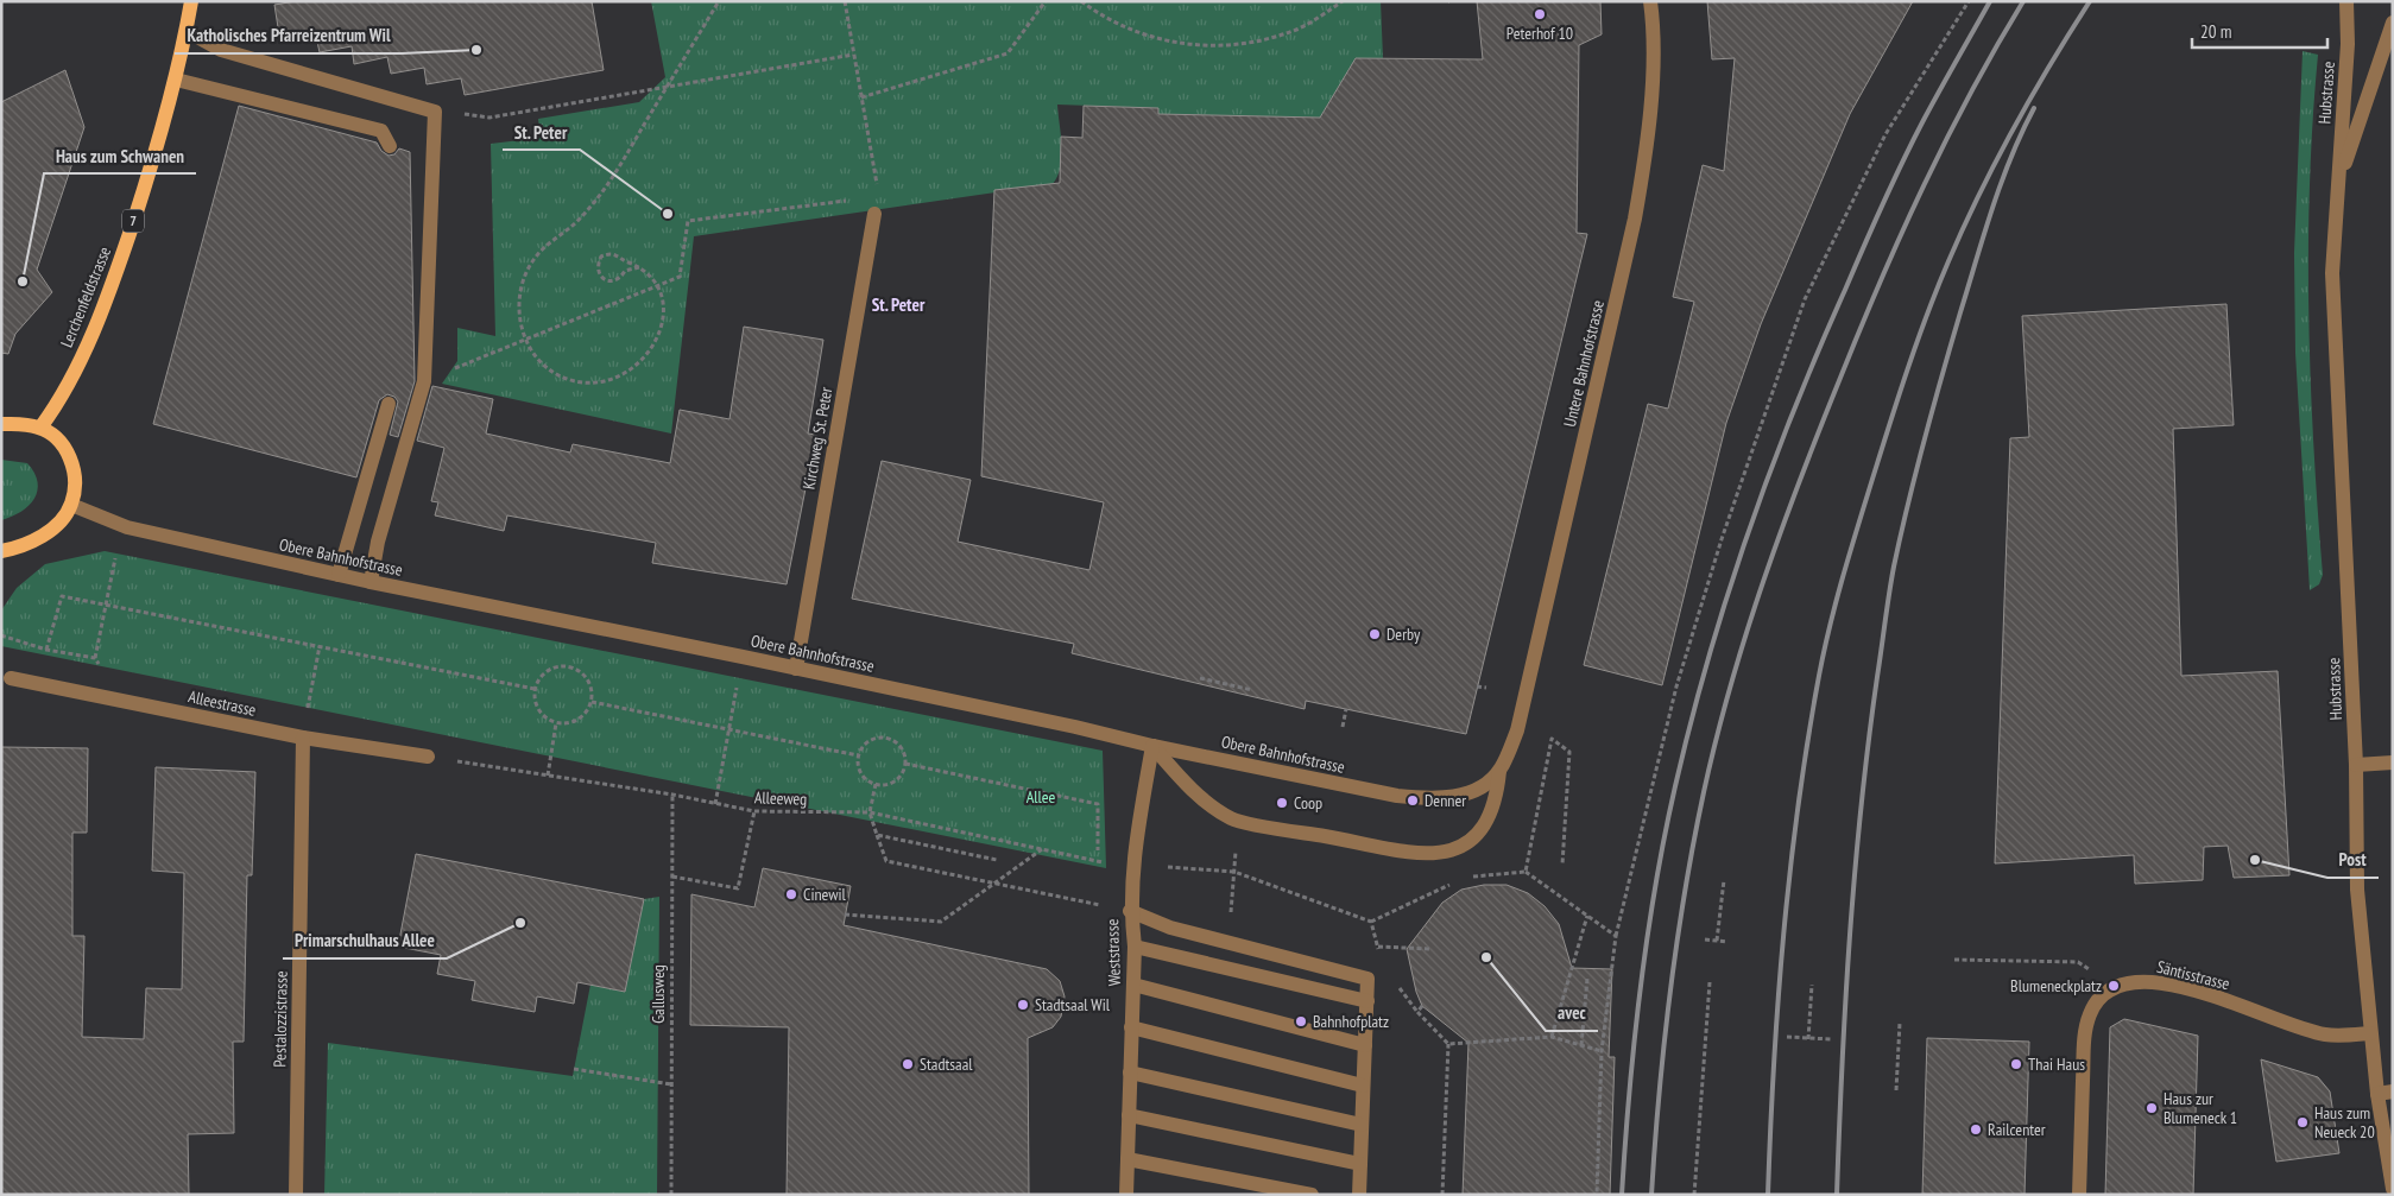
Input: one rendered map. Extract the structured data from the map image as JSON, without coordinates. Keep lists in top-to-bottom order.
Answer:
{
  "streets": {
    "main road": ["7", "Lerchenfeldstrasse"],
    "street": [
      "Hubstrasse",
      "Untere Bahnhofstrasse",
      "Kirchweg St. Peter",
      "Obere Bahnhofstrasse",
      "Alleestrasse",
      "Weststrasse",
      "Säntisstrasse",
      "Pestalozzistrasse"
    ],
    "path": ["Alleeweg", "Gallusweg"]
  },
  "crossings": [
    ["Hubstrasse", "Säntisstrasse"],
    ["Untere Bahnhofstrasse", "Obere Bahnhofstrasse"],
    ["Kirchweg St. Peter", "Obere Bahnhofstrasse"],
    ["Obere Bahnhofstrasse", "Weststrasse"],
    ["Alleestrasse", "Alleeweg"],
    ["Alleestrasse", "Pestalozzistrasse"],
    ["Alleeweg", "Weststrasse"],
    ["Alleeweg", "Gallusweg"]
  ],
  "districts": ["St. Peter"],
  "parks": ["Allee"],
  "places": [
    "Peterhof 10",
    "Katholisches Pfarreizentrum Wil",
    "St. Peter",
    "Haus zum Schwanen",
    "Derby",
    "Denner",
    "Coop",
    "Post",
    "Cinewil",
    "Primarschulhaus Allee",
    "avec",
    "Blumeneckplatz",
    "Stadtsaal Wil",
    "Bahnhofplatz",
    "Stadtsaal",
    "Thai Haus",
    "Haus zur Blumeneck 1",
    "Haus zum Neueck 20",
    "Railcenter"
  ],
  "scale_bar": "20 m"
}
